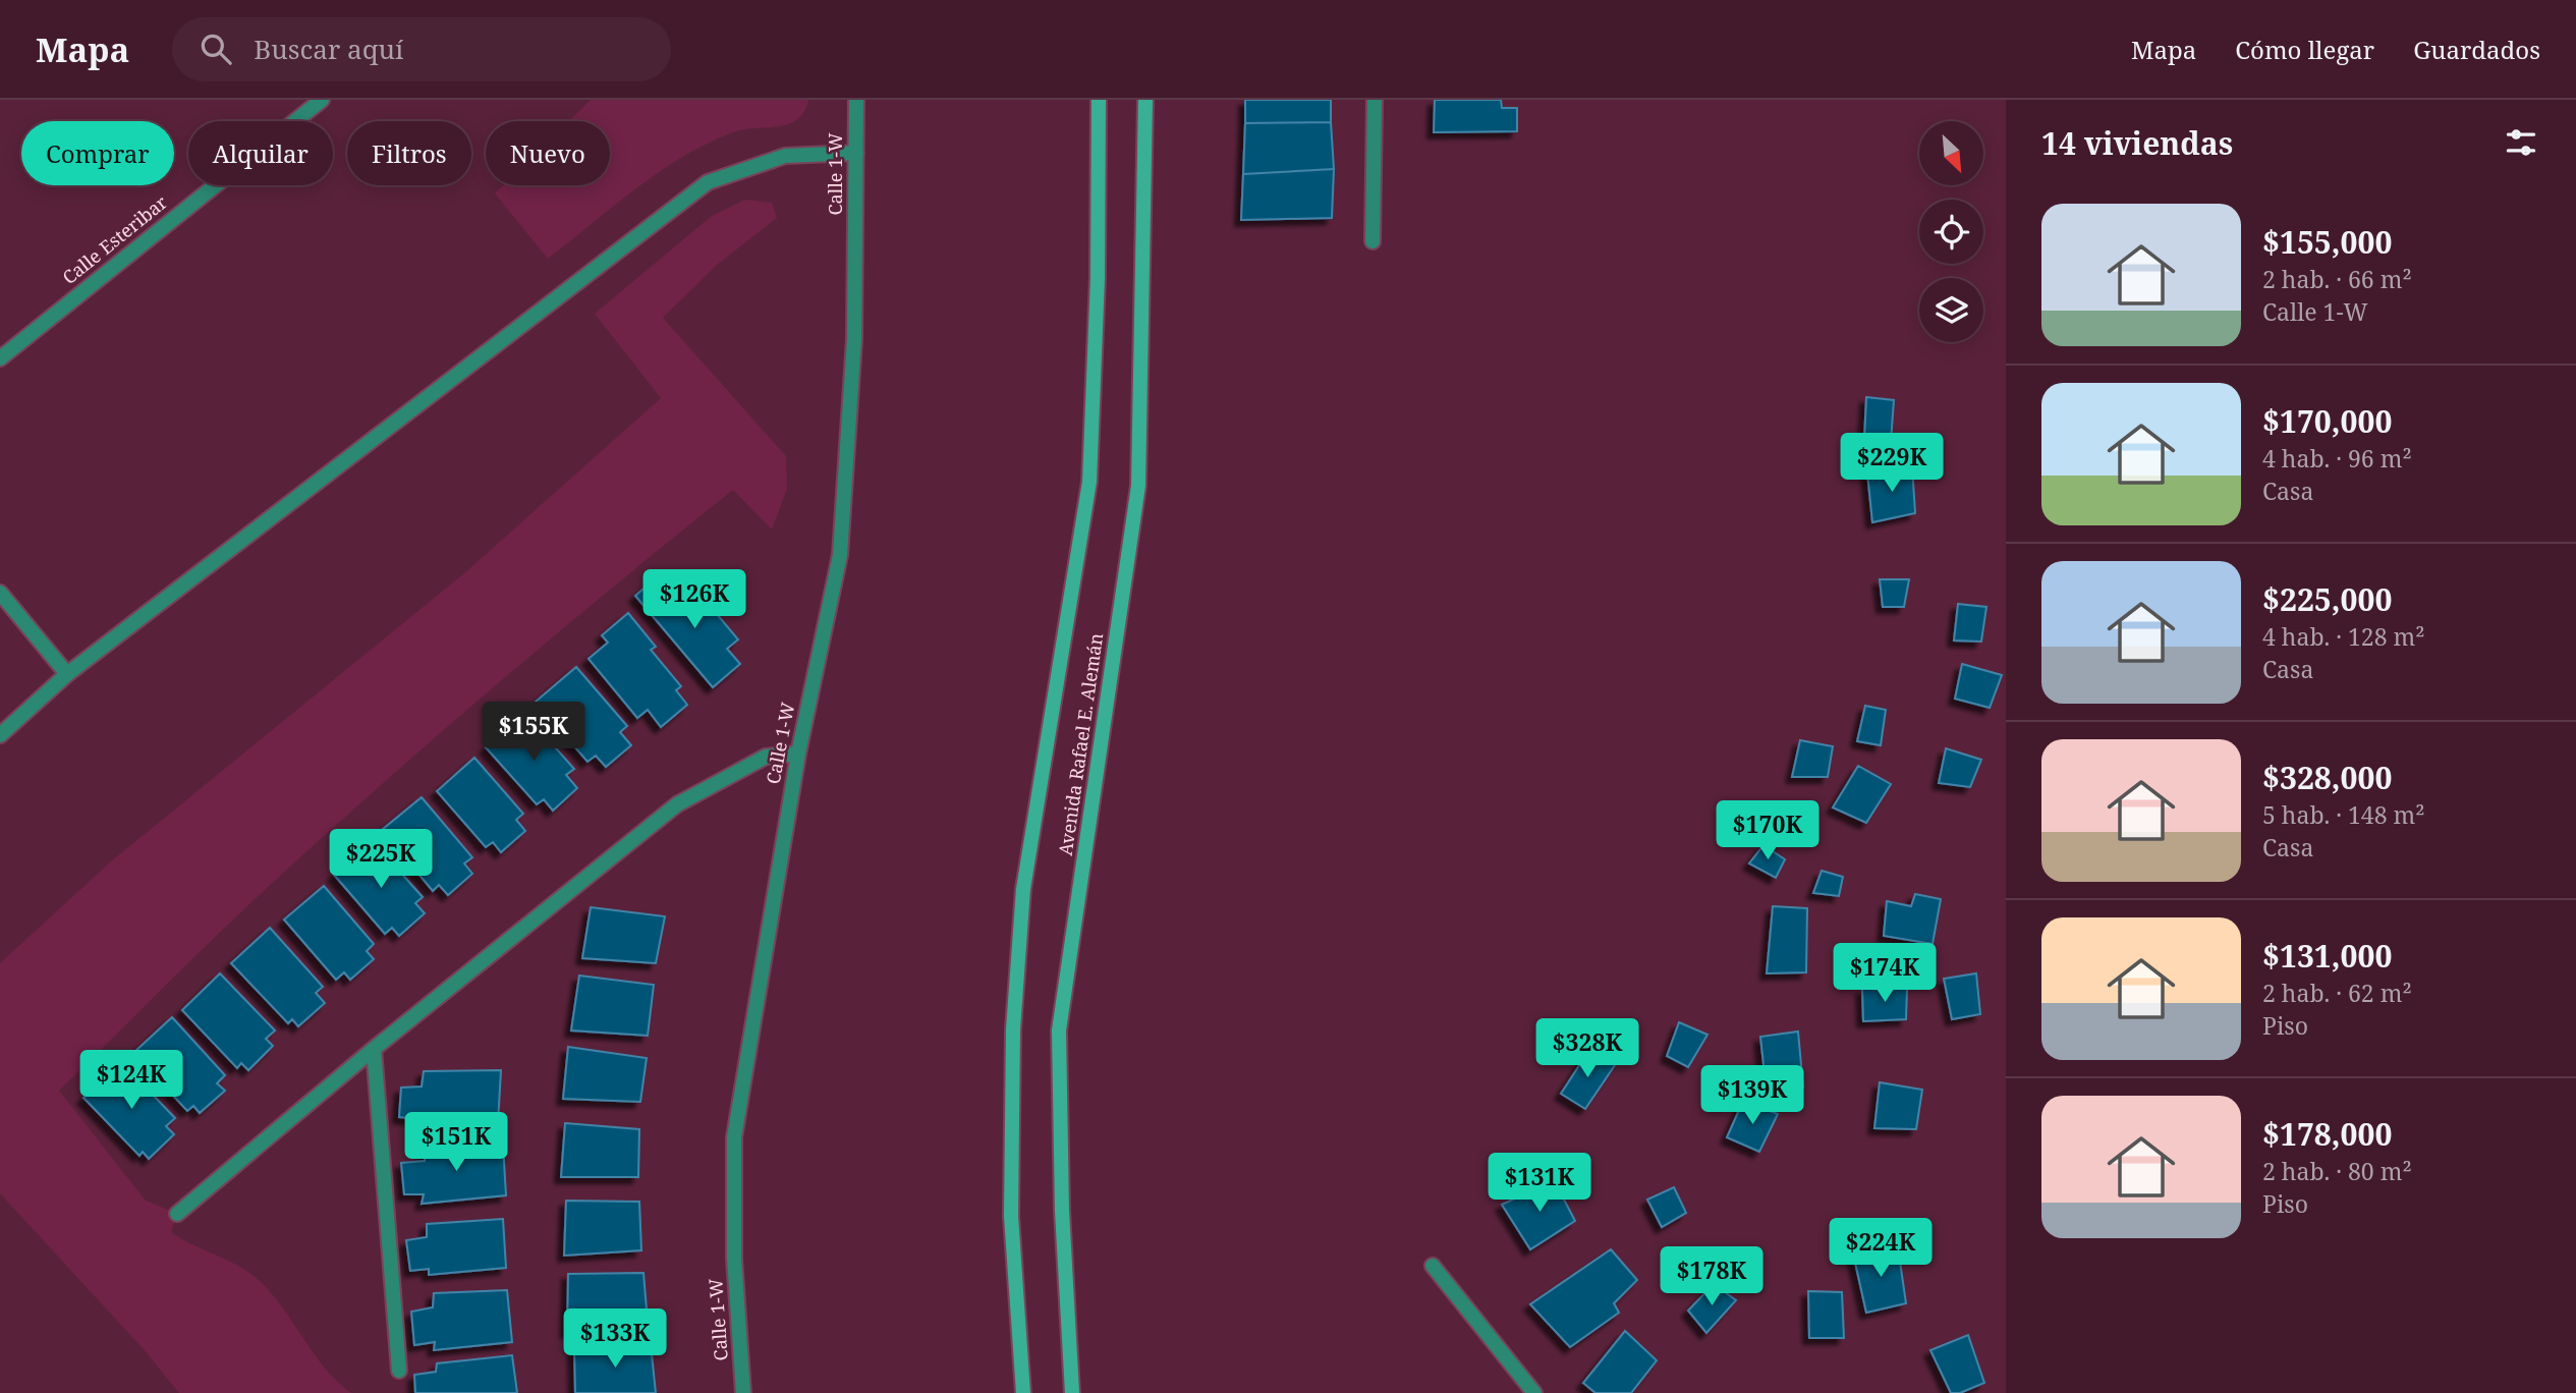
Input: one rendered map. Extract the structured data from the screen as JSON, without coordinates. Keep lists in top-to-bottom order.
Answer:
{
  "streets": {
    "main road": ["Avenida Rafael E. Alemán"],
    "street": ["Calle 1-W", "Calle Esteribar"]
  },
  "north": "bottom right",
  "page": {
    "header": "Mapa",
    "search": "Buscar aquí",
    "nav": ["Mapa", "Cómo llegar", "Guardados"],
    "heading": "14 viviendas",
    "chip": [
      "Comprar",
      "Alquilar",
      "Filtros",
      "Nuevo"
    ],
    "list": [
      {
        "name": "$155,000",
        "note": "2 hab. · 66 m² · Calle 1-W"
      },
      {
        "name": "$170,000",
        "note": "4 hab. · 96 m² · Casa"
      },
      {
        "name": "$225,000",
        "note": "4 hab. · 128 m² · Casa"
      },
      {
        "name": "$328,000",
        "note": "5 hab. · 148 m² · Casa"
      },
      {
        "name": "$131,000",
        "note": "2 hab. · 62 m² · Piso"
      },
      {
        "name": "$178,000",
        "note": "2 hab. · 80 m² · Piso"
      }
    ],
    "price": [
      "$229K",
      "$126K",
      "$155K",
      "$170K",
      "$225K",
      "$174K",
      "$328K",
      "$124K",
      "$139K",
      "$151K",
      "$131K",
      "$224K",
      "$178K",
      "$133K"
    ]
  }
}
